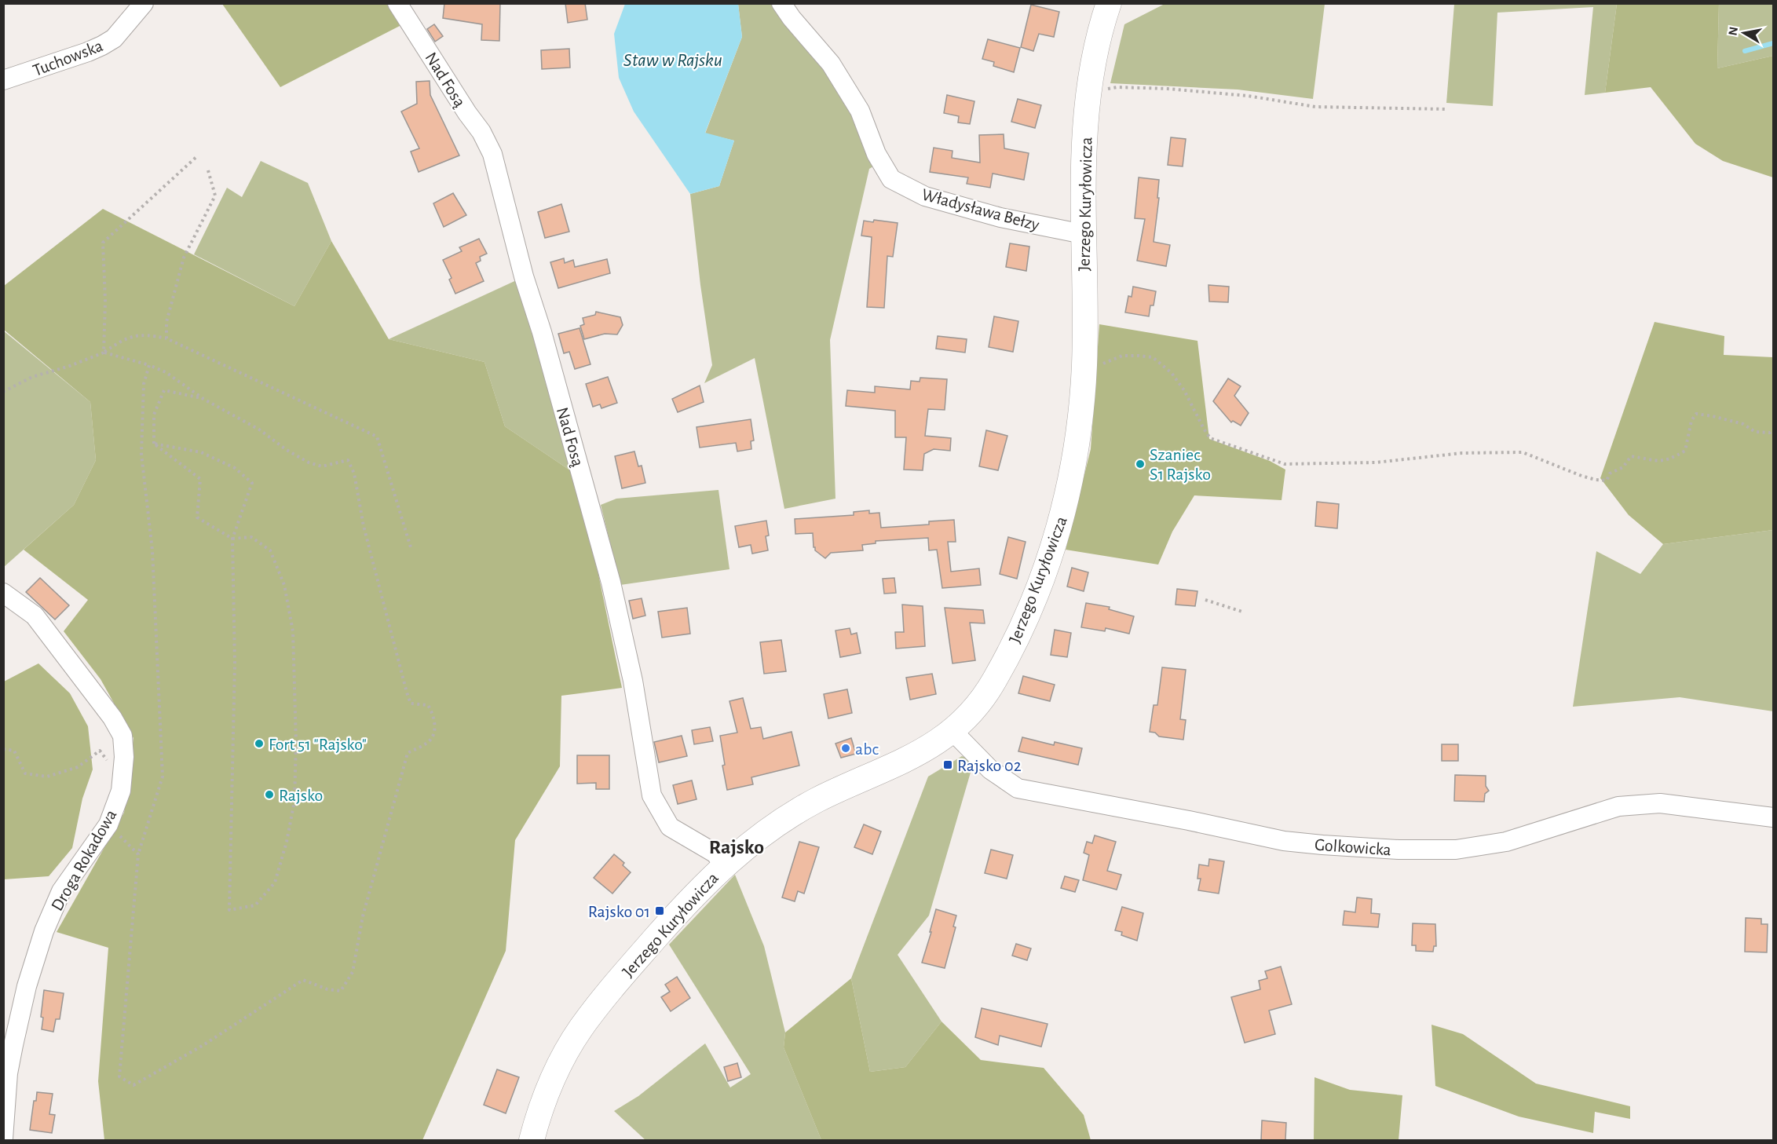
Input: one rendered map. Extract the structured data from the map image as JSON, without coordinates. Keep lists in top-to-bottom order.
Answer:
{
  "streets": {
    "street": [
      "Tuchowska",
      "Nad Fosą",
      "Jerzego Kuryłowicza",
      "Władysława Bełzy",
      "Golkowicka",
      "Droga Rokadowa"
    ]
  },
  "crossings": [
    ["Nad Fosą", "Jerzego Kuryłowicza"],
    ["Jerzego Kuryłowicza", "Władysława Bełzy"],
    ["Jerzego Kuryłowicza", "Golkowicka"]
  ],
  "districts": ["Rajsko"],
  "water": ["Staw w Rajsku"],
  "places": {
    "other": [
      "Szaniec S1 Rajsko",
      "Fort 51 \"Rajsko\"",
      "abc",
      "Rajsko"
    ],
    "transit": ["Rajsko 02", "Rajsko 01"]
  },
  "north": "left"
}
